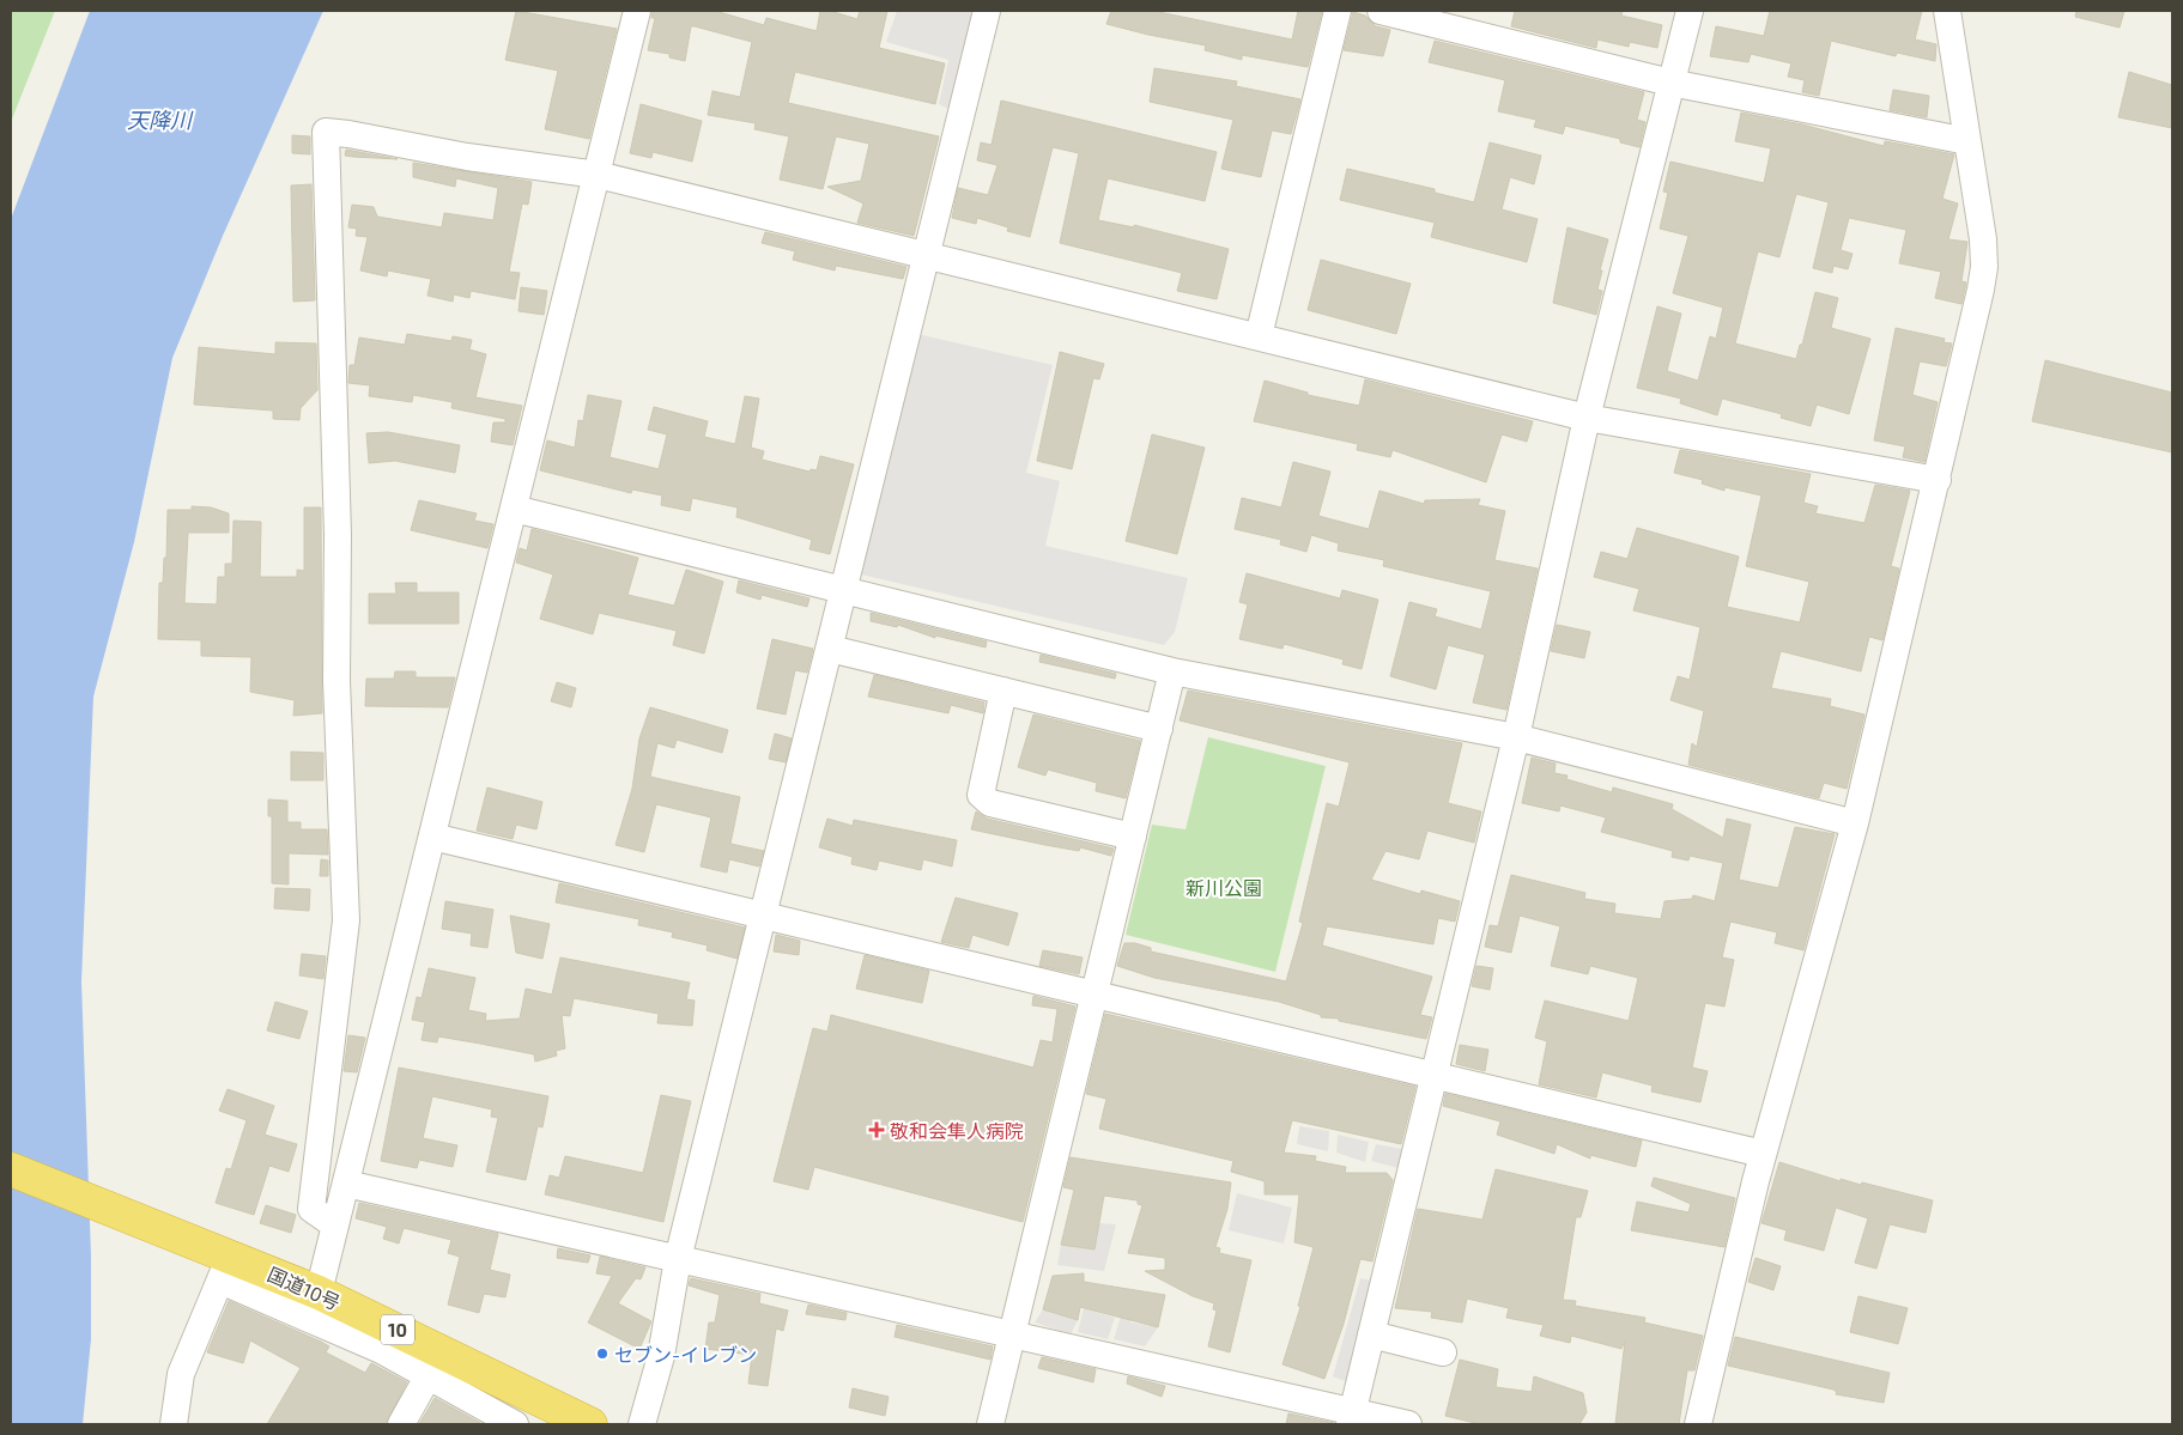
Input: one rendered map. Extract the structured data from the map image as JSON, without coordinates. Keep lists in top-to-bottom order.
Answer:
{
  "streets": {
    "highway": ["国道10号", "10"]
  },
  "water": ["天降川"],
  "parks": ["新川公園"],
  "places": {
    "health": ["敬和会隼人病院"],
    "other": ["セブン-イレブン"]
  }
}
